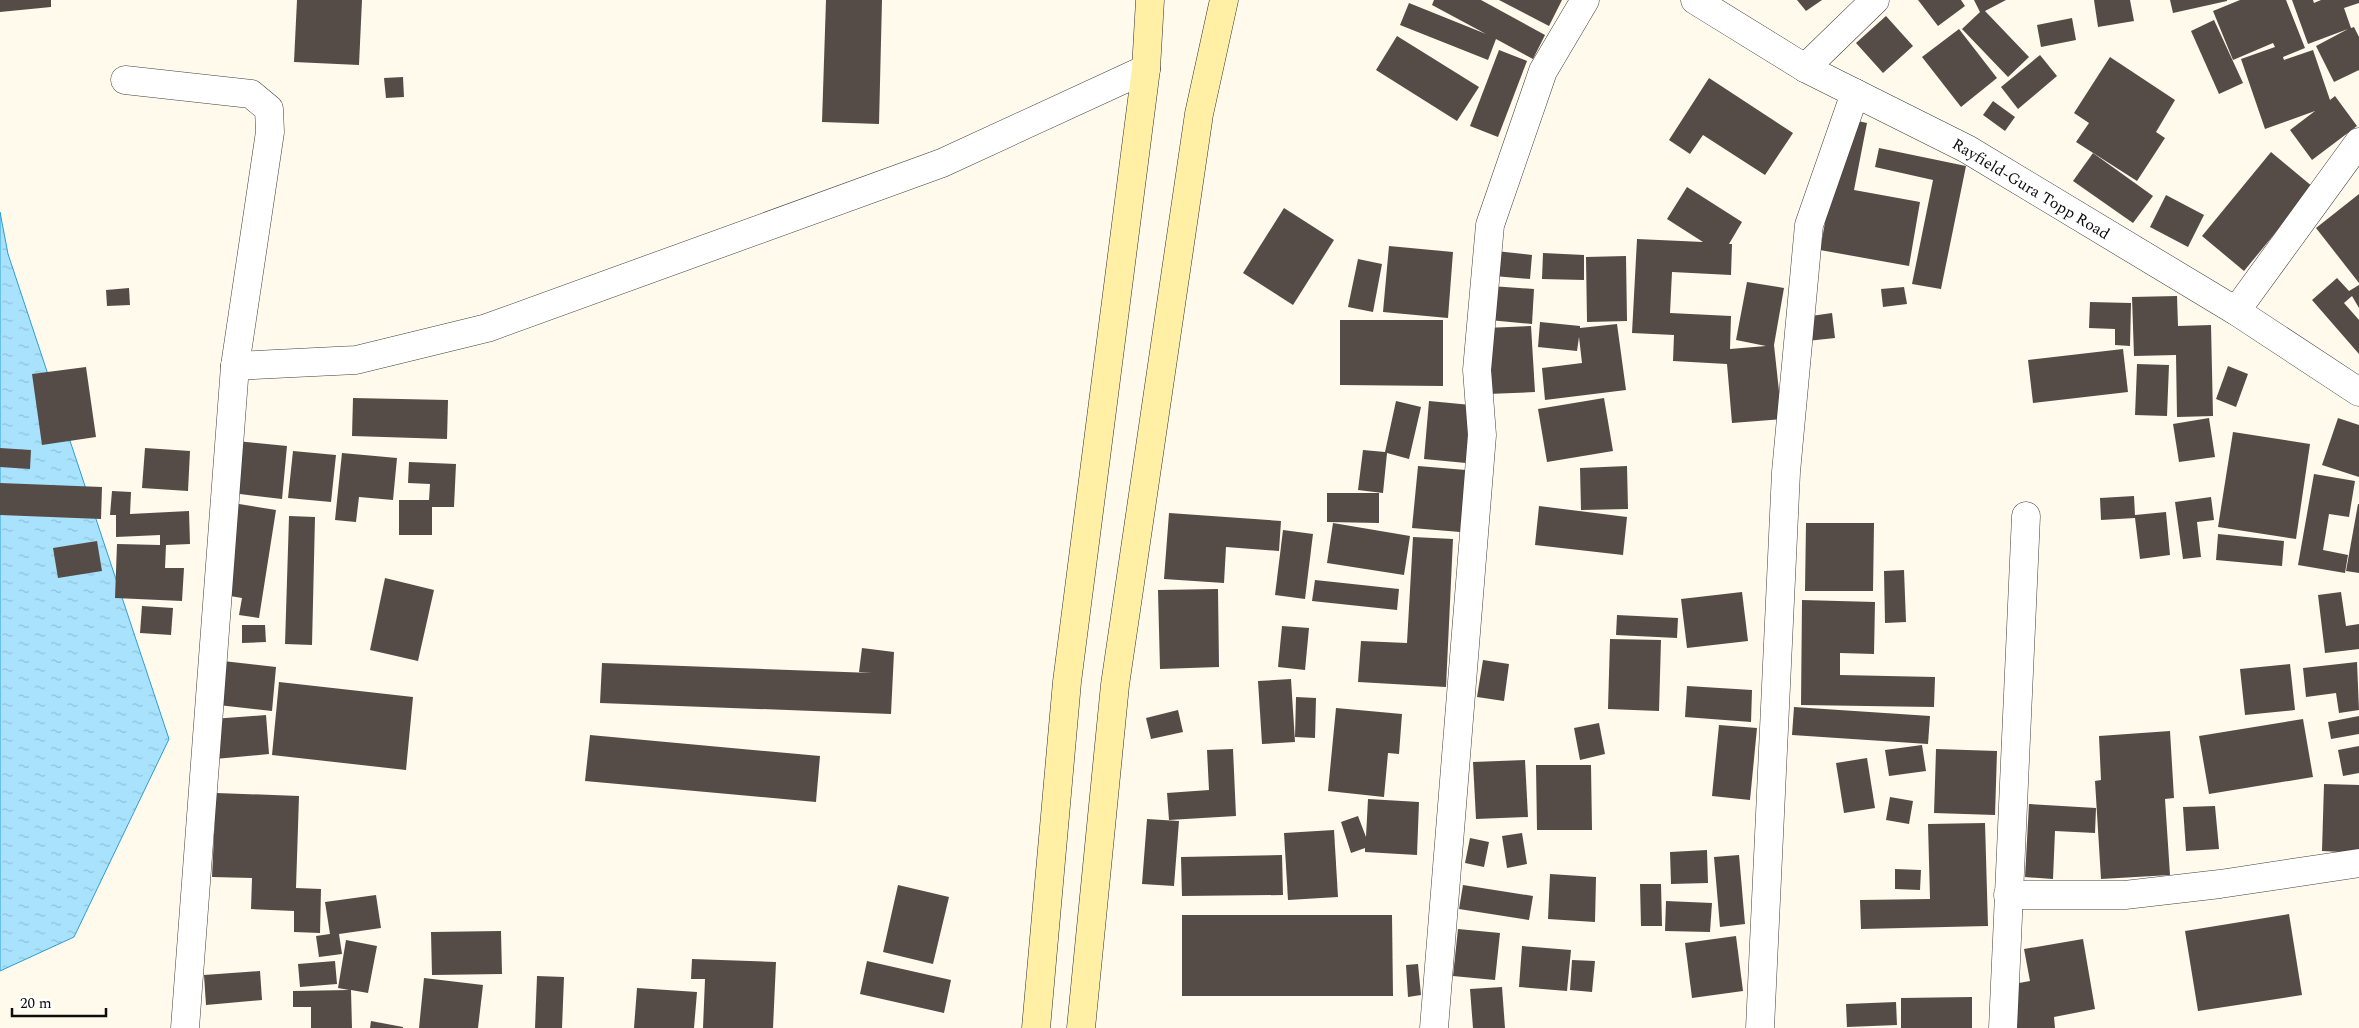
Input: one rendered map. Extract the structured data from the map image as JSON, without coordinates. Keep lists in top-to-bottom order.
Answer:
{
  "streets": {
    "street": ["Rayfield-Gura Topp Road"]
  },
  "scale_bar": "20 m"
}
